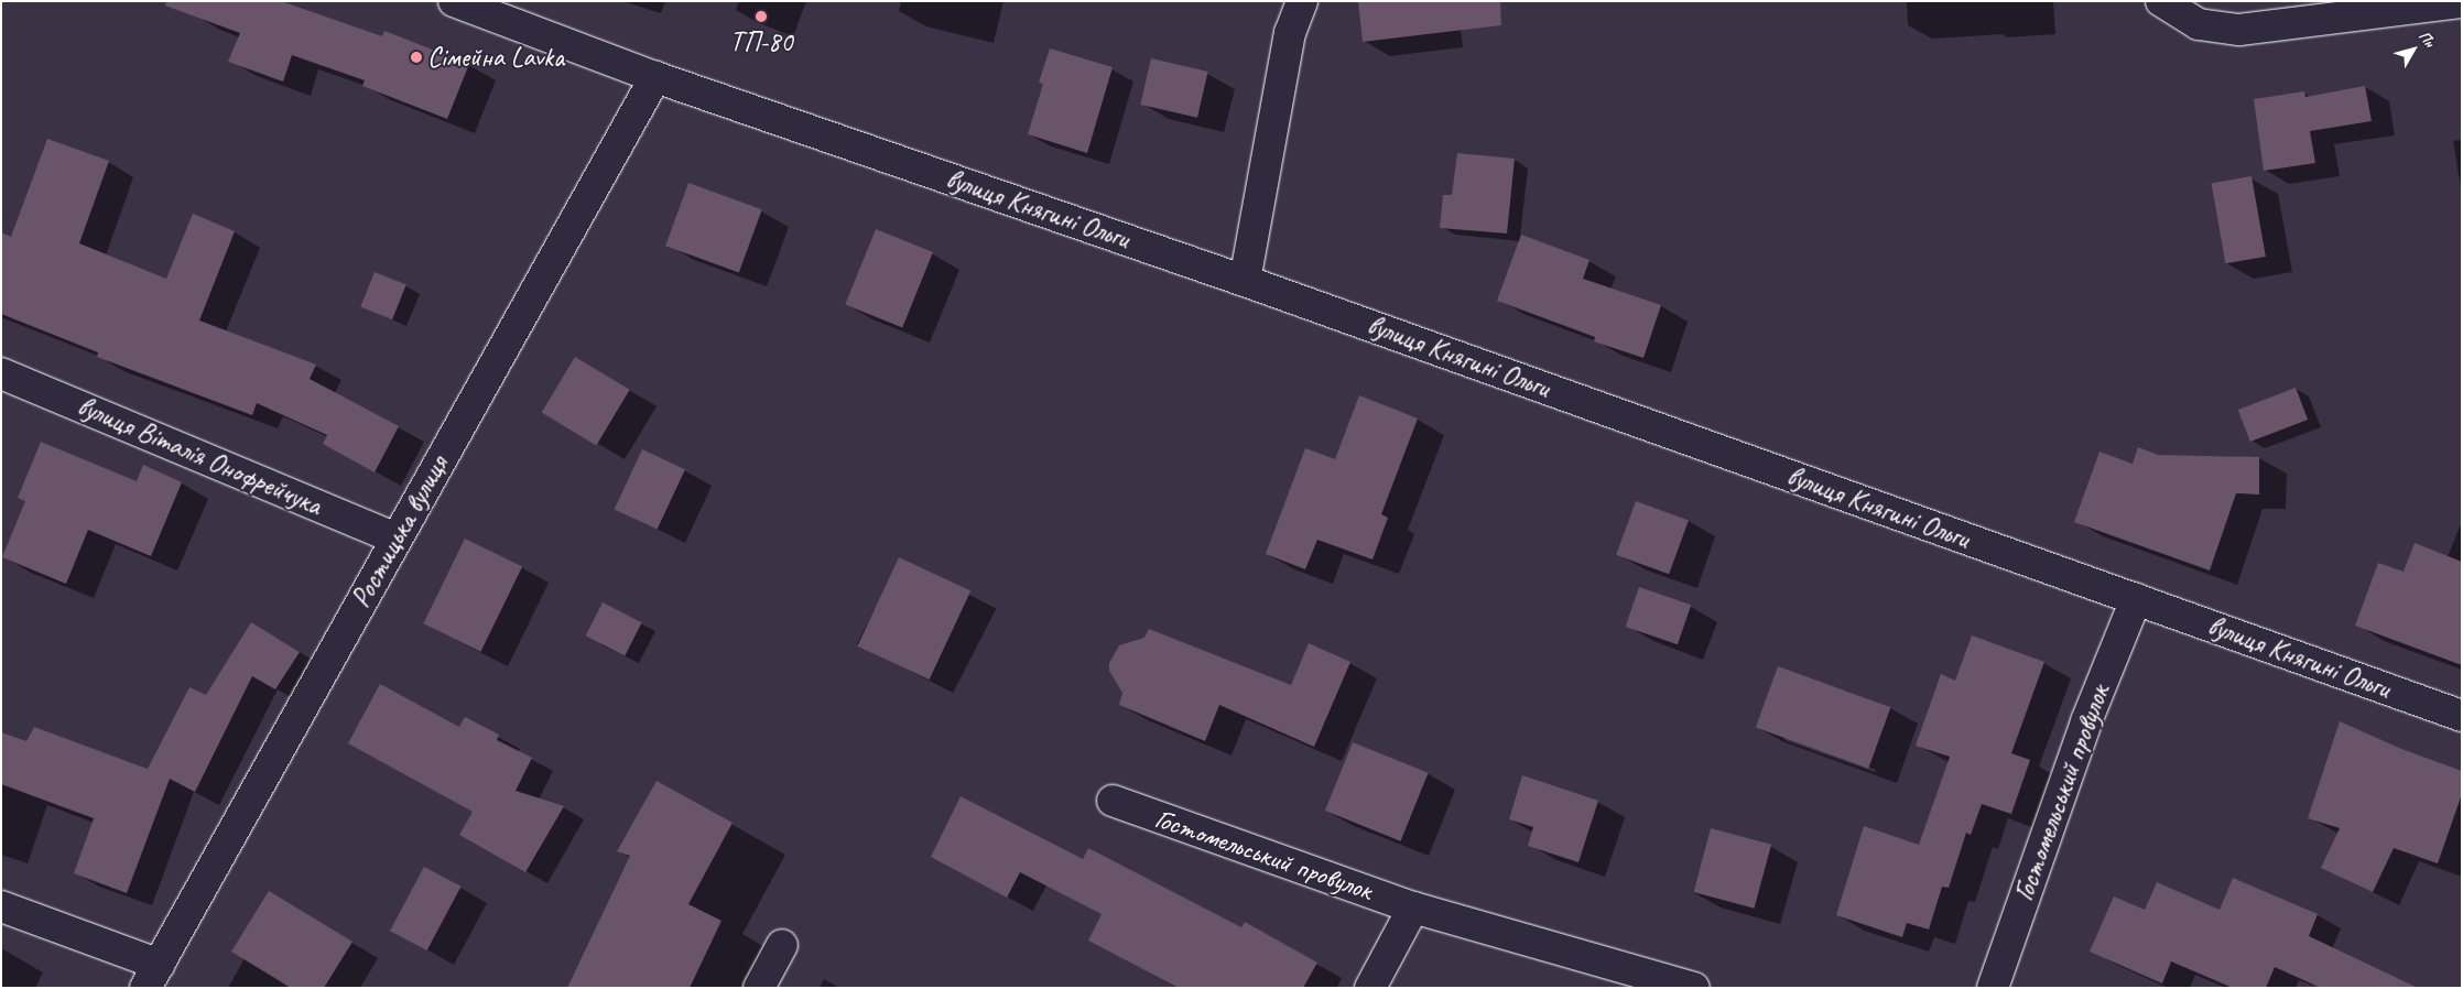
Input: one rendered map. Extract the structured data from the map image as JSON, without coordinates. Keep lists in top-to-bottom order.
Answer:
{
  "streets": {
    "street": [
      "вулиця Княгині Ольги",
      "вулиця Віталія Онофрейчука",
      "Ростицька вулиця",
      "Гостомельський провулок"
    ]
  },
  "crossings": [
    ["вулиця Княгині Ольги", "Ростицька вулиця"],
    ["вулиця Княгині Ольги", "Гостомельський провулок"],
    ["вулиця Віталія Онофрейчука", "Ростицька вулиця"]
  ],
  "places": ["ТП-80", "Сімейна Lavka"],
  "north": "top right"
}
